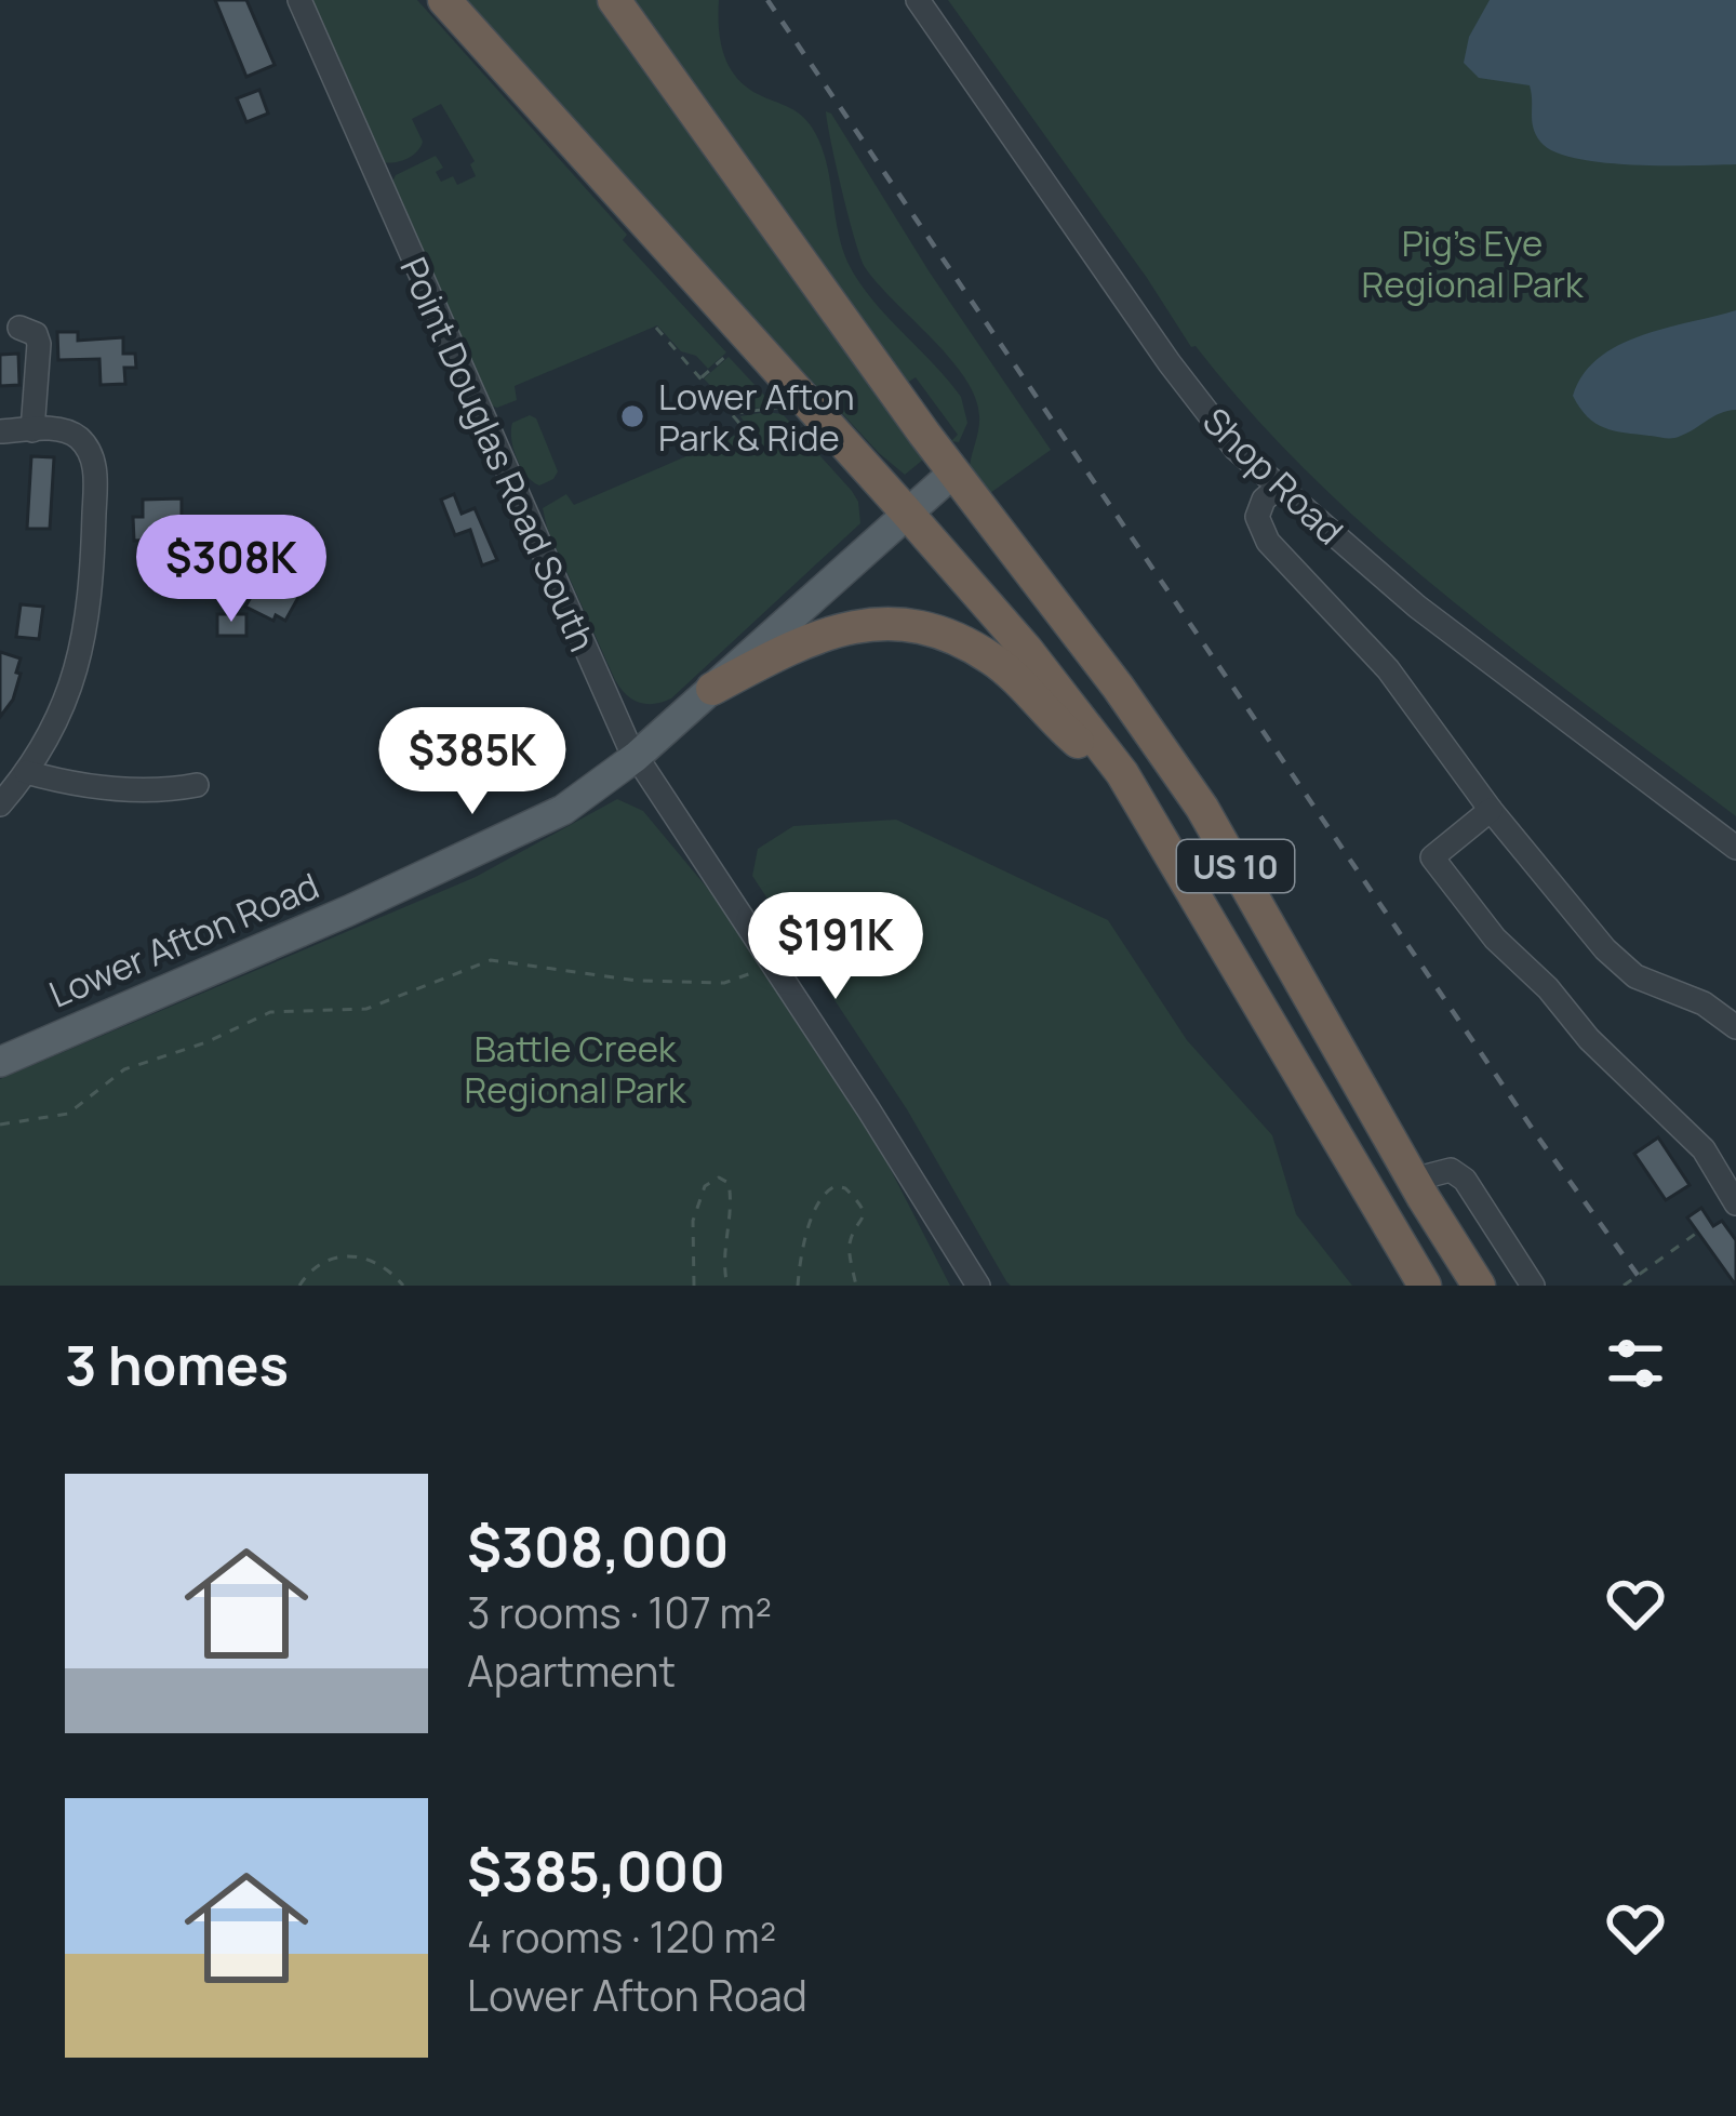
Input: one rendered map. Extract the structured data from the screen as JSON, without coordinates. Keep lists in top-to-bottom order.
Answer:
{
  "streets": {
    "highway": ["US 10"],
    "main road": ["Lower Afton Road"],
    "street": ["Point Douglas Road South", "Shop Road"]
  },
  "crossings": [
    ["Point Douglas Road South", "Lower Afton Road"],
    ["US 10", "Lower Afton Road"]
  ],
  "parks": ["Pig's Eye Regional Park", "Battle Creek Regional Park"],
  "places": ["Lower Afton Park & Ride"],
  "page": {
    "price": ["$308K", "$385K", "$191K"],
    "heading": "3 homes",
    "list": [
      {
        "name": "$308,000",
        "note": "3 rooms · 107 m² · Apartment"
      },
      {
        "name": "$385,000",
        "note": "4 rooms · 120 m² · Lower Afton Road"
      }
    ]
  }
}
